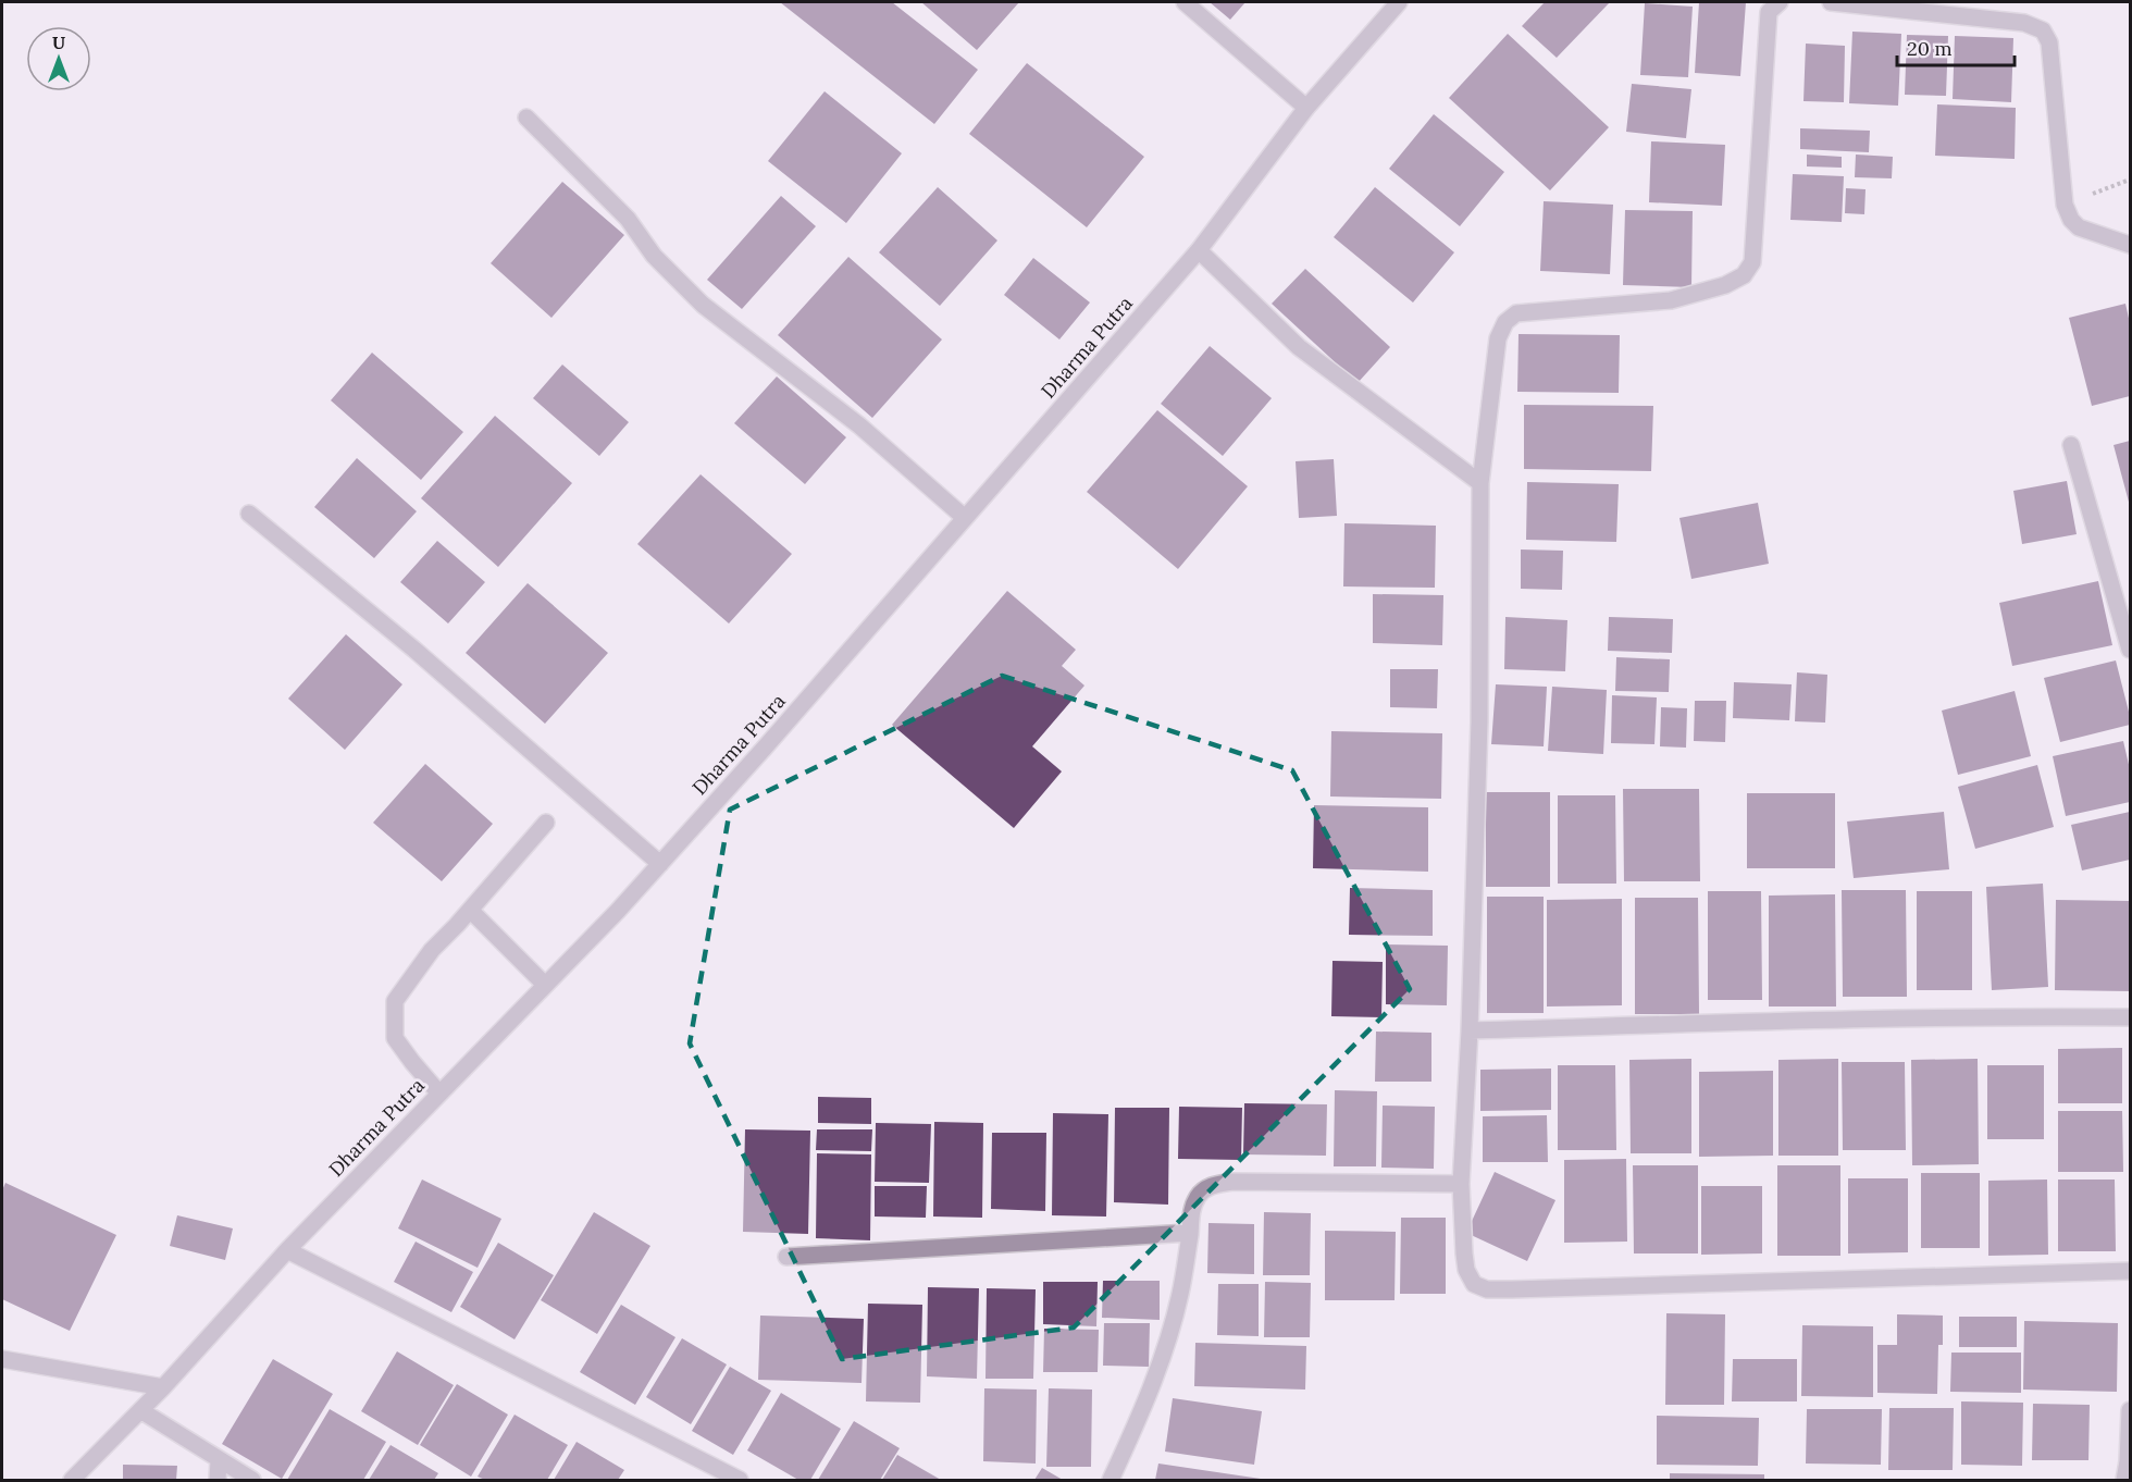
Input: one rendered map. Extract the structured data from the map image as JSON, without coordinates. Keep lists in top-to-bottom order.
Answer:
{
  "streets": {
    "street": ["Dharma Putra"]
  },
  "scale_bar": "20 m",
  "north": "top"
}
